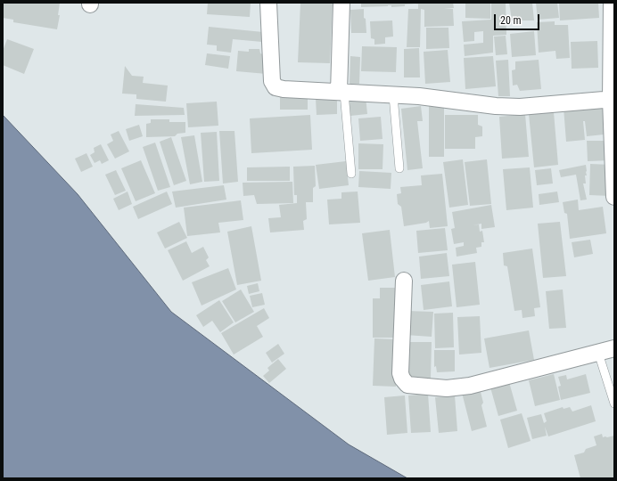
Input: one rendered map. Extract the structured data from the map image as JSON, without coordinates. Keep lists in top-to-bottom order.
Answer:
{
  "scale_bar": "20 m"
}
